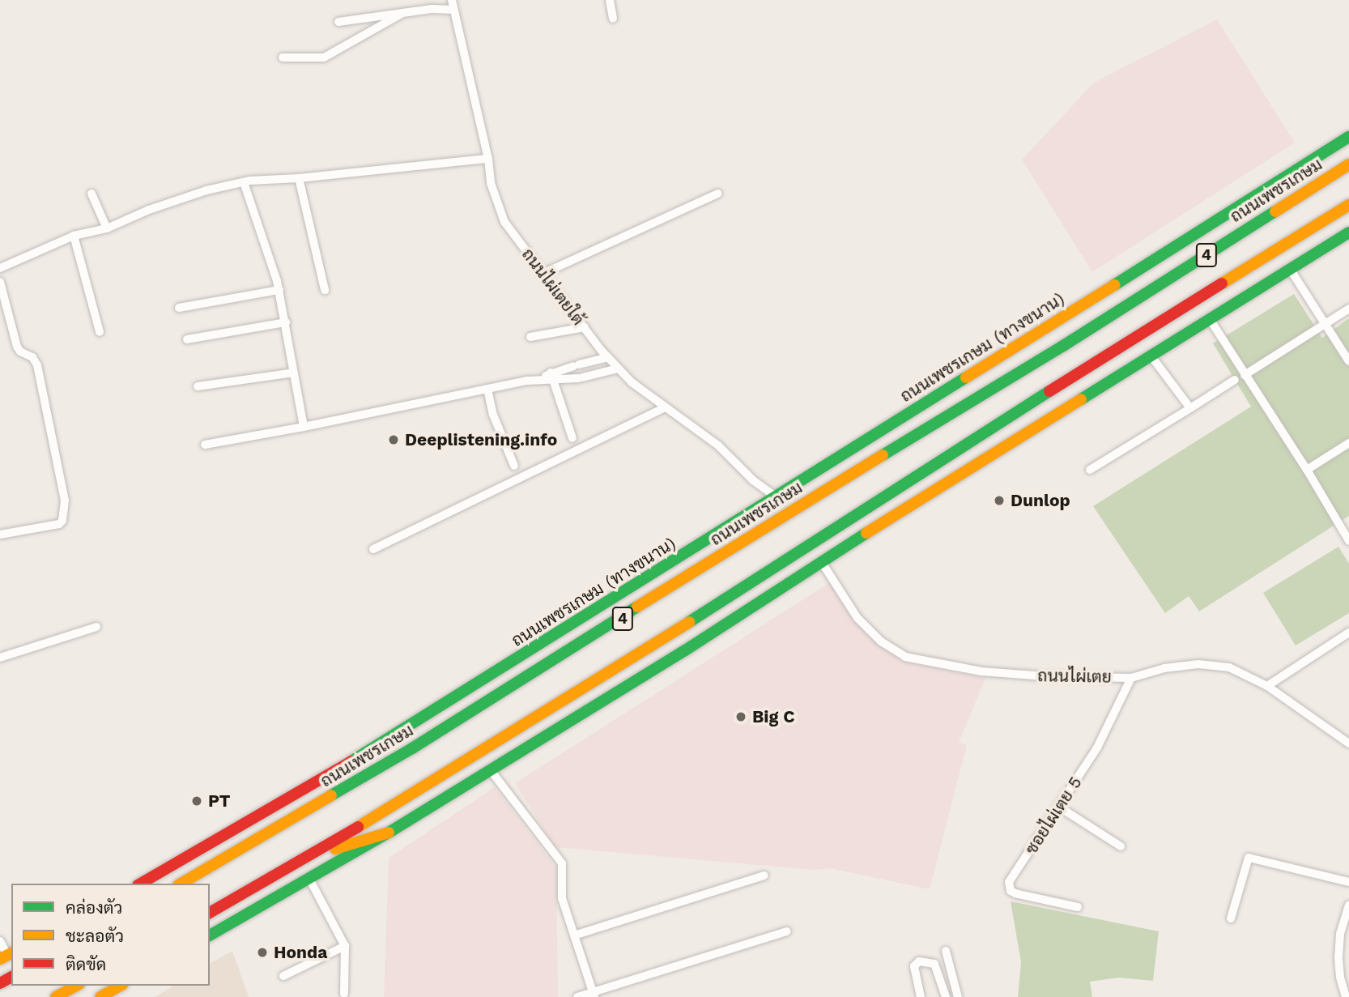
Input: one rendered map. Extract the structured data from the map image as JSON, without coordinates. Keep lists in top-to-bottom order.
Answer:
{
  "streets": {
    "main road": ["ถนนเพชรเกษม", "4", "ถนนเพชรเกษม (ทางขนาน)"],
    "street": ["ถนนไผ่เตยใต้", "ถนนไผ่เตย", "ซอยไผ่เตย 5"]
  },
  "crossings": [
    ["ถนนไผ่เตยใต้", "ถนนเพชรเกษม (ทางขนาน)"],
    ["ถนนไผ่เตย", "ซอยไผ่เตย 5"]
  ],
  "places": [
    "Deeplistening.info",
    "Dunlop",
    "Big C",
    "PT",
    "Honda"
  ],
  "legend": ["คล่องตัว", "ชะลอตัว", "ติดขัด"]
}
